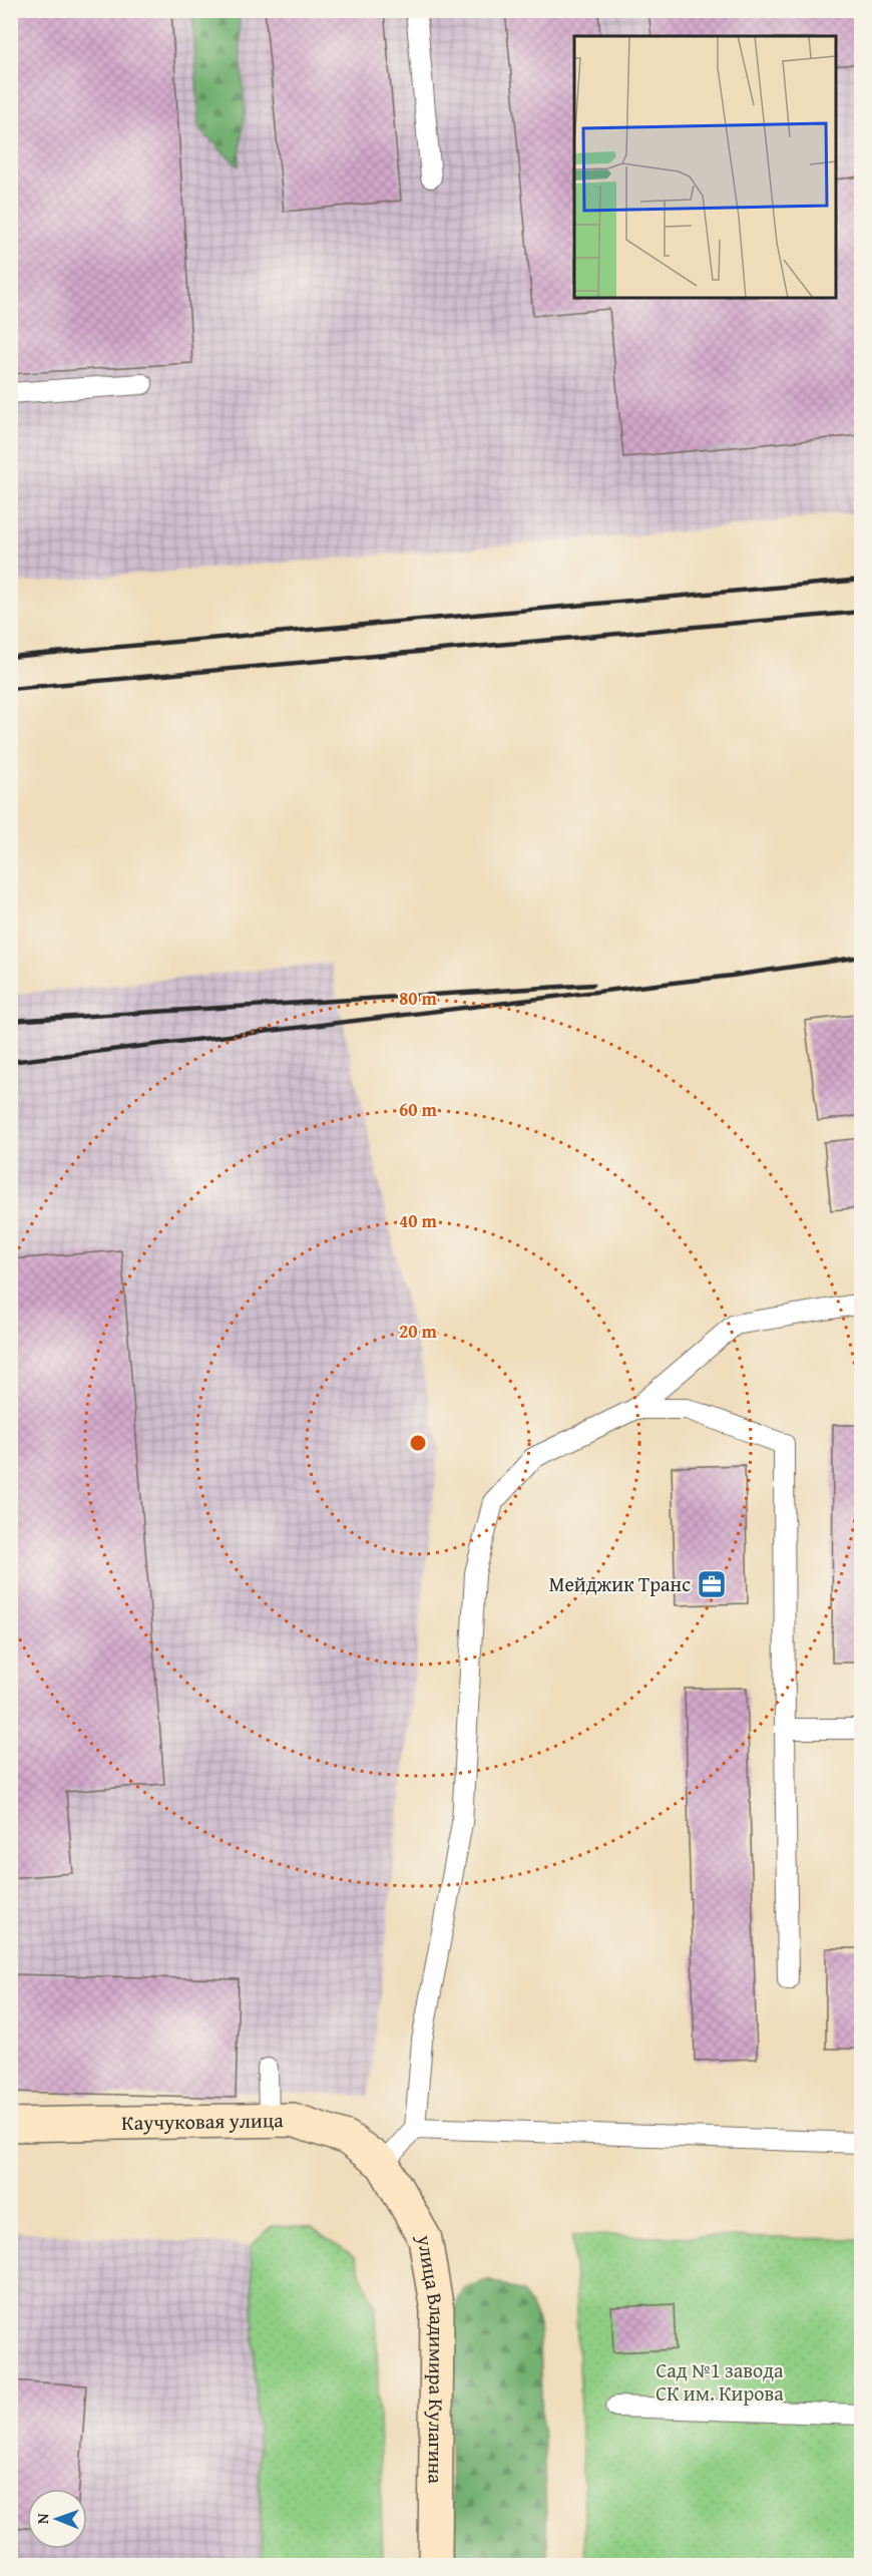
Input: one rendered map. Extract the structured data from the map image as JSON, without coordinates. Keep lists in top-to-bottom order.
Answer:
{
  "streets": {
    "street": ["Каучуковая улица", "улица Владимира Кулагина"]
  },
  "crossings": [
    ["Каучуковая улица", "улица Владимира Кулагина"]
  ],
  "parks": ["Сад №1 завода СК им. Кирова"],
  "places": {
    "office": ["Мейджик Транс"]
  },
  "north": "left",
  "rings": [
    "80 m",
    "60 m",
    "40 m",
    "20 m"
  ]
}
